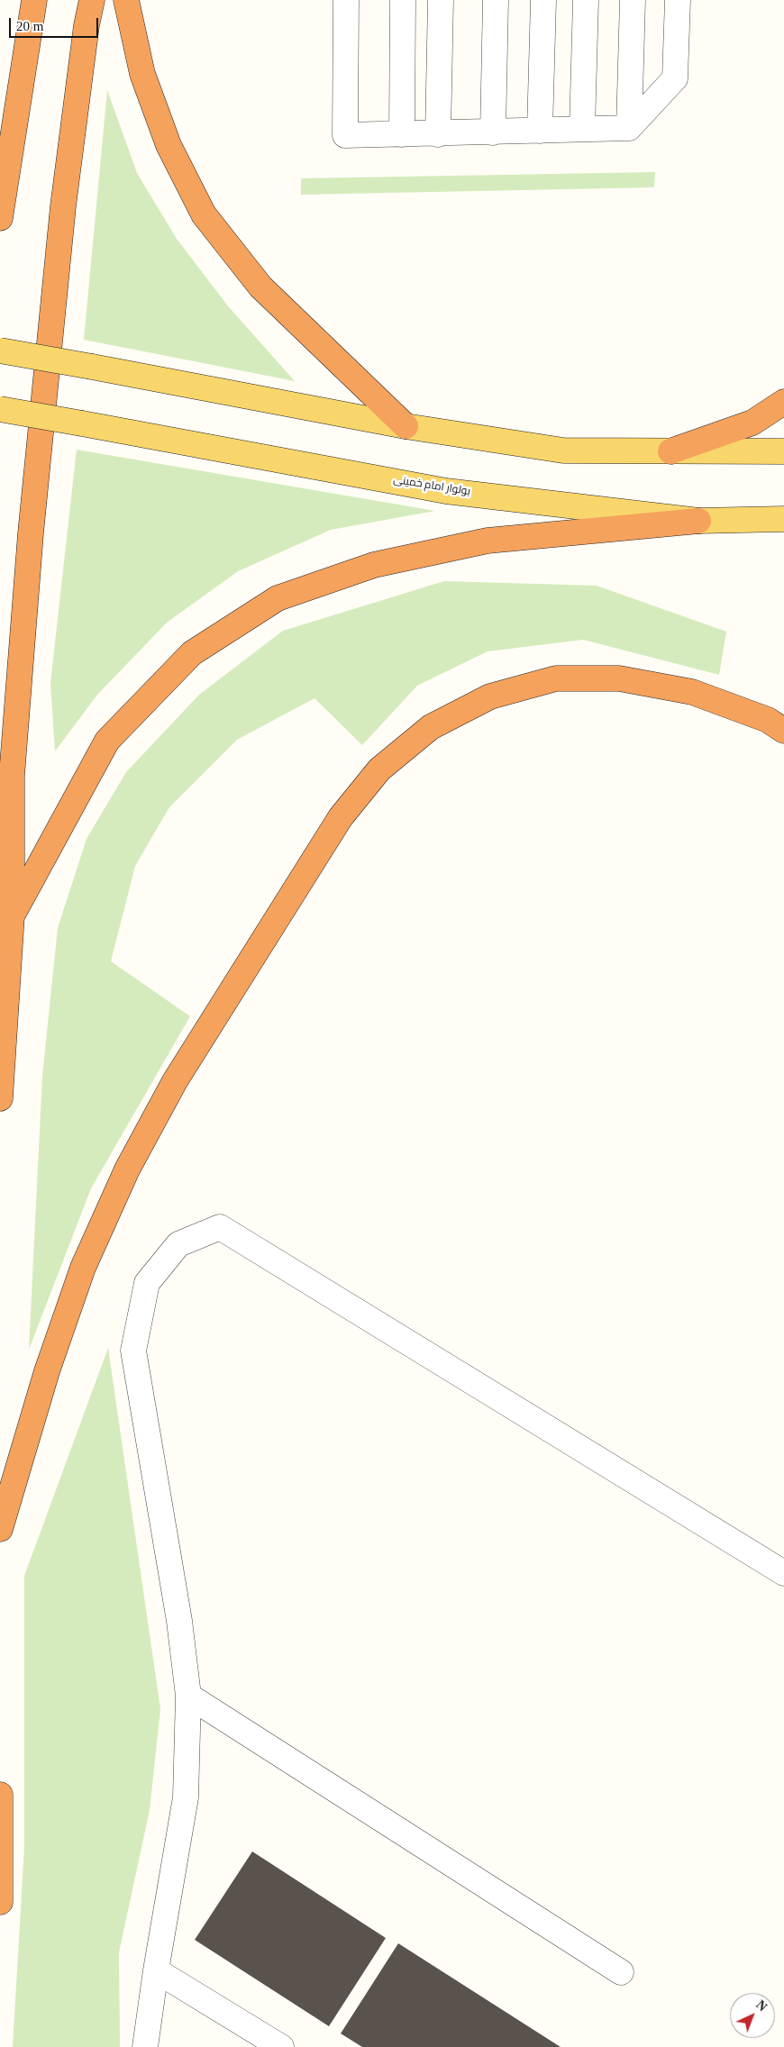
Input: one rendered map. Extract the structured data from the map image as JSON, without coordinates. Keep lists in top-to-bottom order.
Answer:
{
  "streets": {
    "main road": ["بولوار امام خمینی"]
  },
  "scale_bar": "20 m",
  "north": "top right"
}
